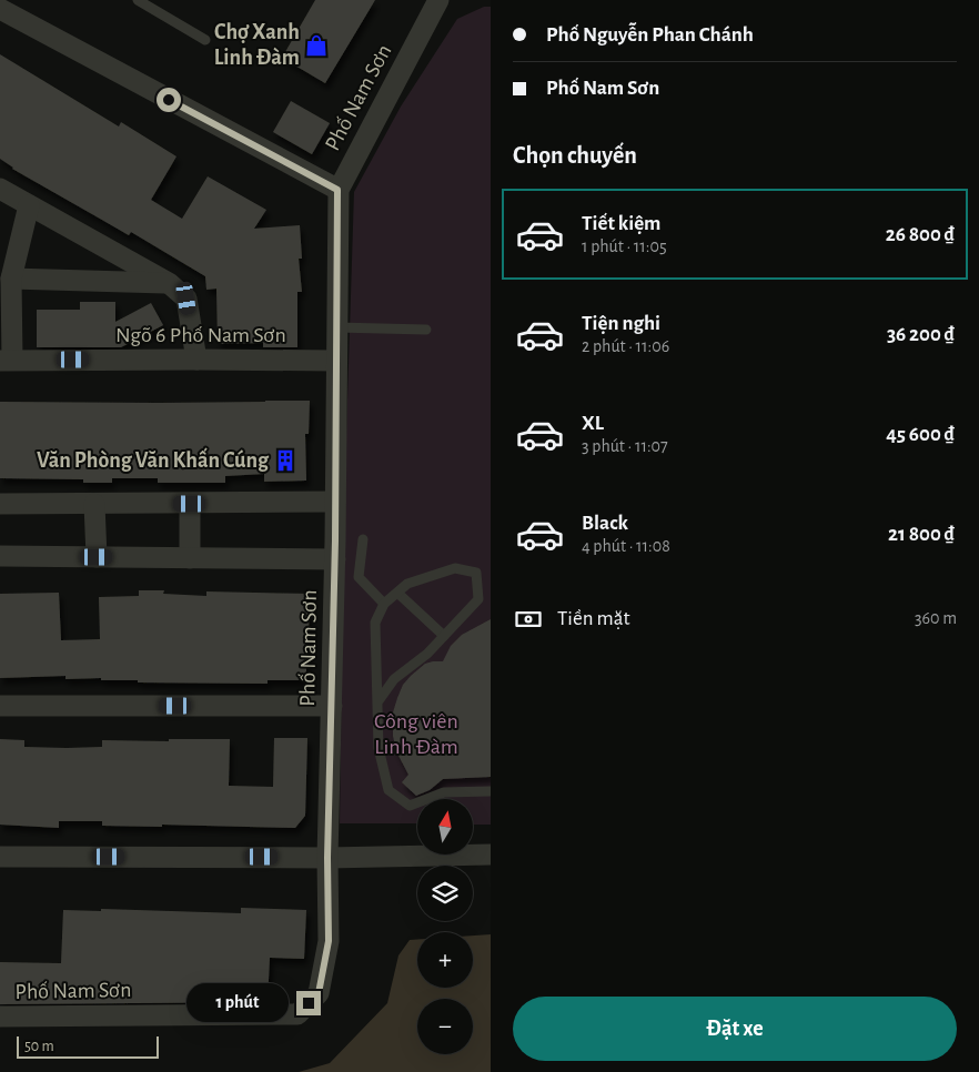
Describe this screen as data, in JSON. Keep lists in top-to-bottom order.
{
  "streets": {
    "street": ["Phố Nam Sơn", "Ngõ 6 Phố Nam Sơn"]
  },
  "crossings": [
    ["Phố Nam Sơn", "Ngõ 6 Phố Nam Sơn"]
  ],
  "parks": ["Công viên Linh Đàm"],
  "places": {
    "shop": ["Chợ Xanh Linh Đàm"],
    "building": ["Văn Phòng Văn Khấn Cúng"]
  },
  "scale_bar": "50 m",
  "north": "top",
  "page": {
    "banner": ["Phố Nguyễn Phan Chánh", "Phố Nam Sơn"],
    "heading": "Chọn chuyến",
    "list": [
      {
        "name": "Tiết kiệm",
        "note": "1 phút · 11:05",
        "value": "26 800 ₫"
      },
      {
        "name": "Tiện nghi",
        "note": "2 phút · 11:06",
        "value": "36 200 ₫"
      },
      {
        "name": "XL",
        "note": "3 phút · 11:07",
        "value": "45 600 ₫"
      },
      {
        "name": "Black",
        "note": "4 phút · 11:08",
        "value": "21 800 ₫"
      }
    ],
    "pay": ["Tiền mặt", "360 m"],
    "map_buttons": ["+", "−"],
    "bubble": "1 phút",
    "buttons": "Đặt xe",
    "scale": "50 m"
  }
}
